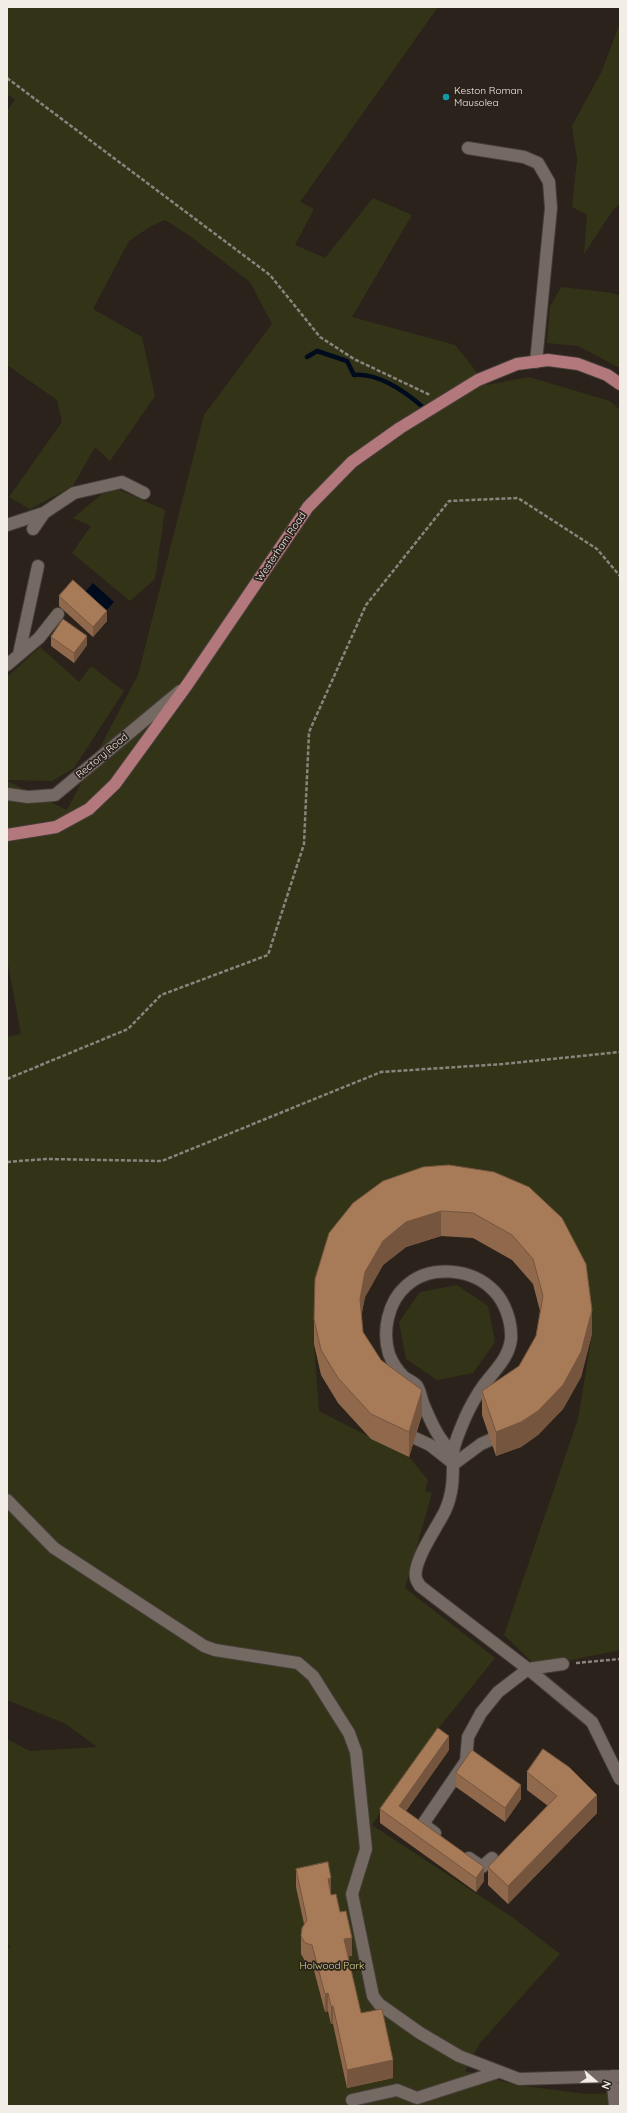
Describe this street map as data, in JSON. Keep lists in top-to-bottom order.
{
  "streets": {
    "main road": ["Westerham Road"],
    "street": ["Rectory Road"]
  },
  "crossings": [
    ["Westerham Road", "Rectory Road"]
  ],
  "parks": ["Holwood Park"],
  "places": ["Keston Roman Mausolea"],
  "north": "right"
}
